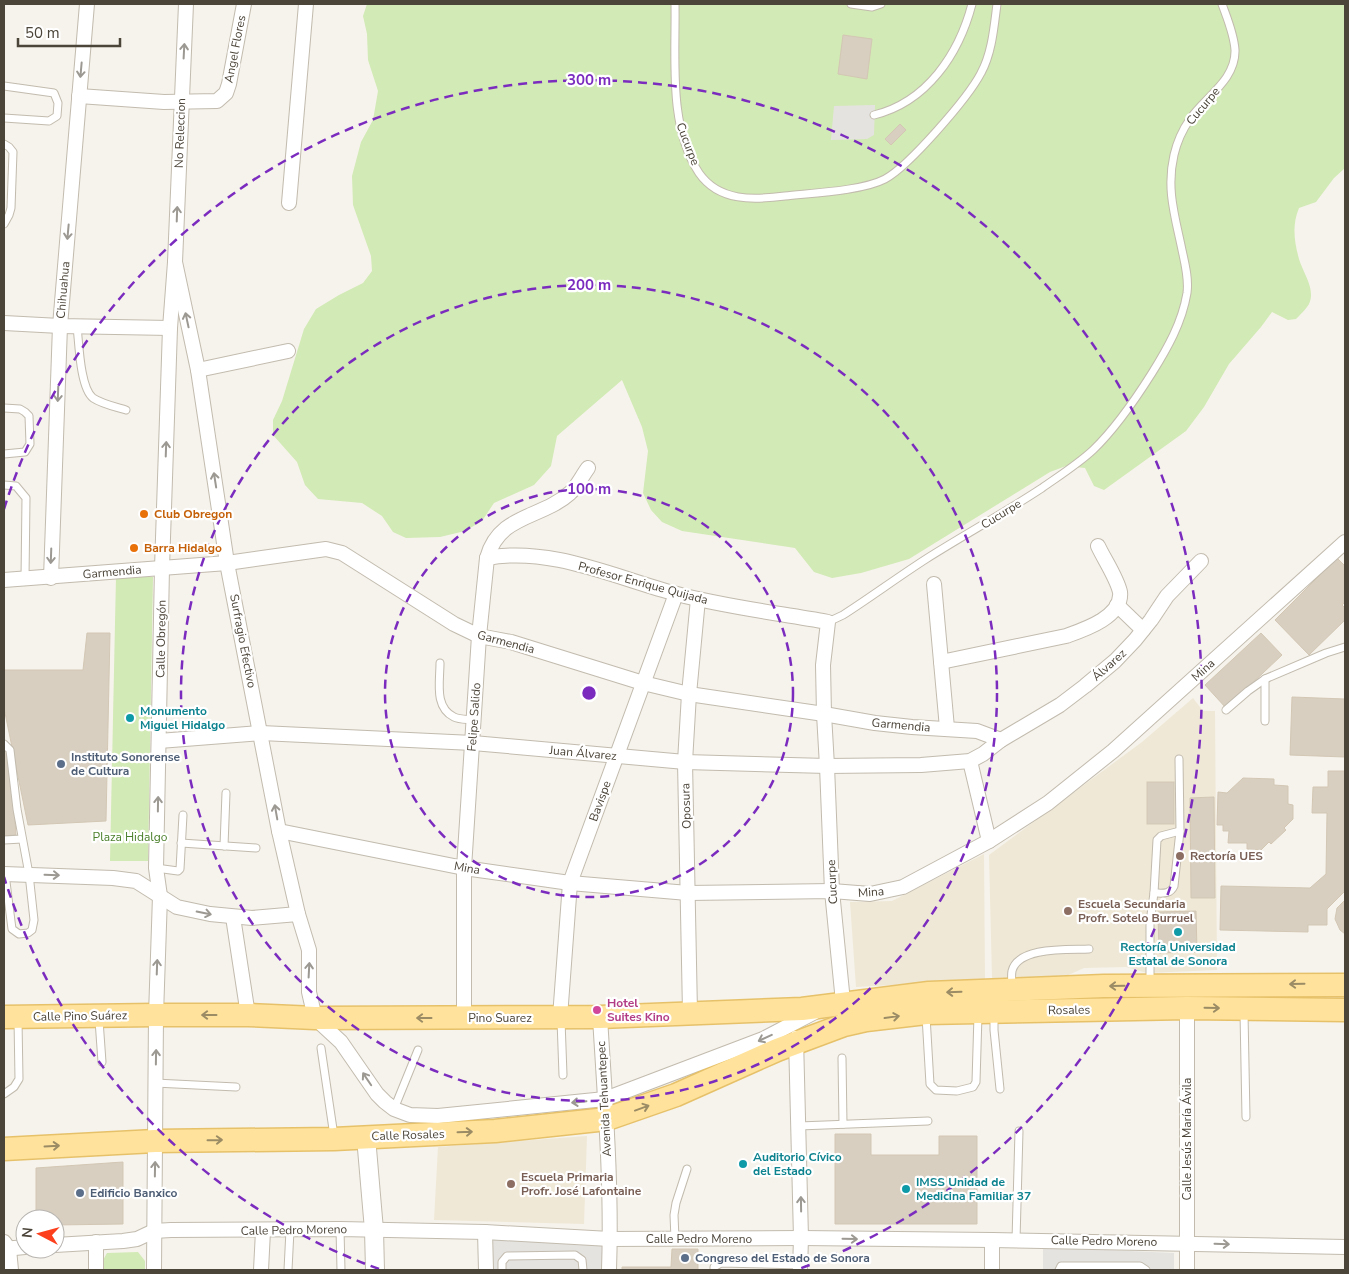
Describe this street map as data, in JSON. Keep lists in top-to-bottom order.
{
  "streets": {
    "main road": [
      "Rosales",
      "Calle Pino Suárez",
      "Pino Suarez",
      "Calle Rosales"
    ],
    "street": [
      "Angel Flores",
      "Cucurpe",
      "No Releccion",
      "Chihuahua",
      "Garmendia",
      "Profesor Enrique Quijada",
      "Calle Obregón",
      "Surfragio Efectivo",
      "Álvarez",
      "Mina",
      "Felipe Salido",
      "Juan Álvarez",
      "Bavispe",
      "Oposura",
      "Avenida Tehuantepec",
      "Calle Jesús María Ávila",
      "Calle Pedro Moreno"
    ]
  },
  "crossings": [
    ["Angel Flores", "No Releccion"],
    ["Angel Flores", "Chihuahua"],
    ["Cucurpe", "Garmendia"],
    ["Cucurpe", "Profesor Enrique Quijada"],
    ["Cucurpe", "Mina"],
    ["Cucurpe", "Juan Álvarez"],
    ["Cucurpe", "Rosales"],
    ["Cucurpe", "Pino Suarez"],
    ["No Releccion", "Calle Obregón"],
    ["No Releccion", "Surfragio Efectivo"],
    ["Chihuahua", "Garmendia"],
    ["Garmendia", "Calle Obregón"],
    ["Garmendia", "Surfragio Efectivo"],
    ["Garmendia", "Álvarez"],
    ["Garmendia", "Felipe Salido"],
    ["Garmendia", "Juan Álvarez"],
    ["Garmendia", "Bavispe"],
    ["Garmendia", "Oposura"],
    ["Profesor Enrique Quijada", "Felipe Salido"],
    ["Profesor Enrique Quijada", "Bavispe"],
    ["Profesor Enrique Quijada", "Oposura"],
    ["Calle Obregón", "Surfragio Efectivo"],
    ["Calle Obregón", "Juan Álvarez"],
    ["Calle Obregón", "Calle Pino Suárez"],
    ["Calle Obregón", "Pino Suarez"],
    ["Calle Obregón", "Calle Rosales"],
    ["Calle Obregón", "Calle Pedro Moreno"],
    ["Surfragio Efectivo", "Mina"],
    ["Surfragio Efectivo", "Juan Álvarez"],
    ["Surfragio Efectivo", "Pino Suarez"],
    ["Surfragio Efectivo", "Calle Rosales"],
    ["Álvarez", "Juan Álvarez"],
    ["Mina", "Felipe Salido"],
    ["Mina", "Bavispe"],
    ["Mina", "Oposura"],
    ["Felipe Salido", "Juan Álvarez"],
    ["Felipe Salido", "Pino Suarez"],
    ["Juan Álvarez", "Bavispe"],
    ["Juan Álvarez", "Oposura"],
    ["Bavispe", "Pino Suarez"],
    ["Oposura", "Pino Suarez"],
    ["Rosales", "Pino Suarez"],
    ["Rosales", "Calle Rosales"],
    ["Rosales", "Calle Jesús María Ávila"],
    ["Calle Pino Suárez", "Pino Suarez"],
    ["Pino Suarez", "Avenida Tehuantepec"],
    ["Pino Suarez", "Calle Rosales"],
    ["Avenida Tehuantepec", "Calle Rosales"],
    ["Avenida Tehuantepec", "Calle Pedro Moreno"],
    ["Calle Jesús María Ávila", "Calle Pedro Moreno"]
  ],
  "one_way": [
    "Chihuahua",
    "Calle Obregón",
    "Surfragio Efectivo",
    "Pino Suarez"
  ],
  "parks": ["Plaza Hidalgo"],
  "places": [
    "Club Obregon",
    "Barra Hidalgo",
    "Monumento Miguel Hidalgo",
    "Instituto Sonorense de Cultura",
    "Rectoría UES",
    "Escuela Secundaria Profr. Sotelo Burruel",
    "Rectoría Universidad Estatal de Sonora",
    "Hotel Suites Kino",
    "Auditorio Cívico del Estado",
    "Escuela Primaria Profr. José Lafontaine",
    "IMSS Unidad de Medicina Familiar 37",
    "Edificio Banxico",
    "Congreso del Estado de Sonora"
  ],
  "scale_bar": "50 m",
  "north": "left",
  "rings": ["300 m", "200 m", "100 m"]
}
